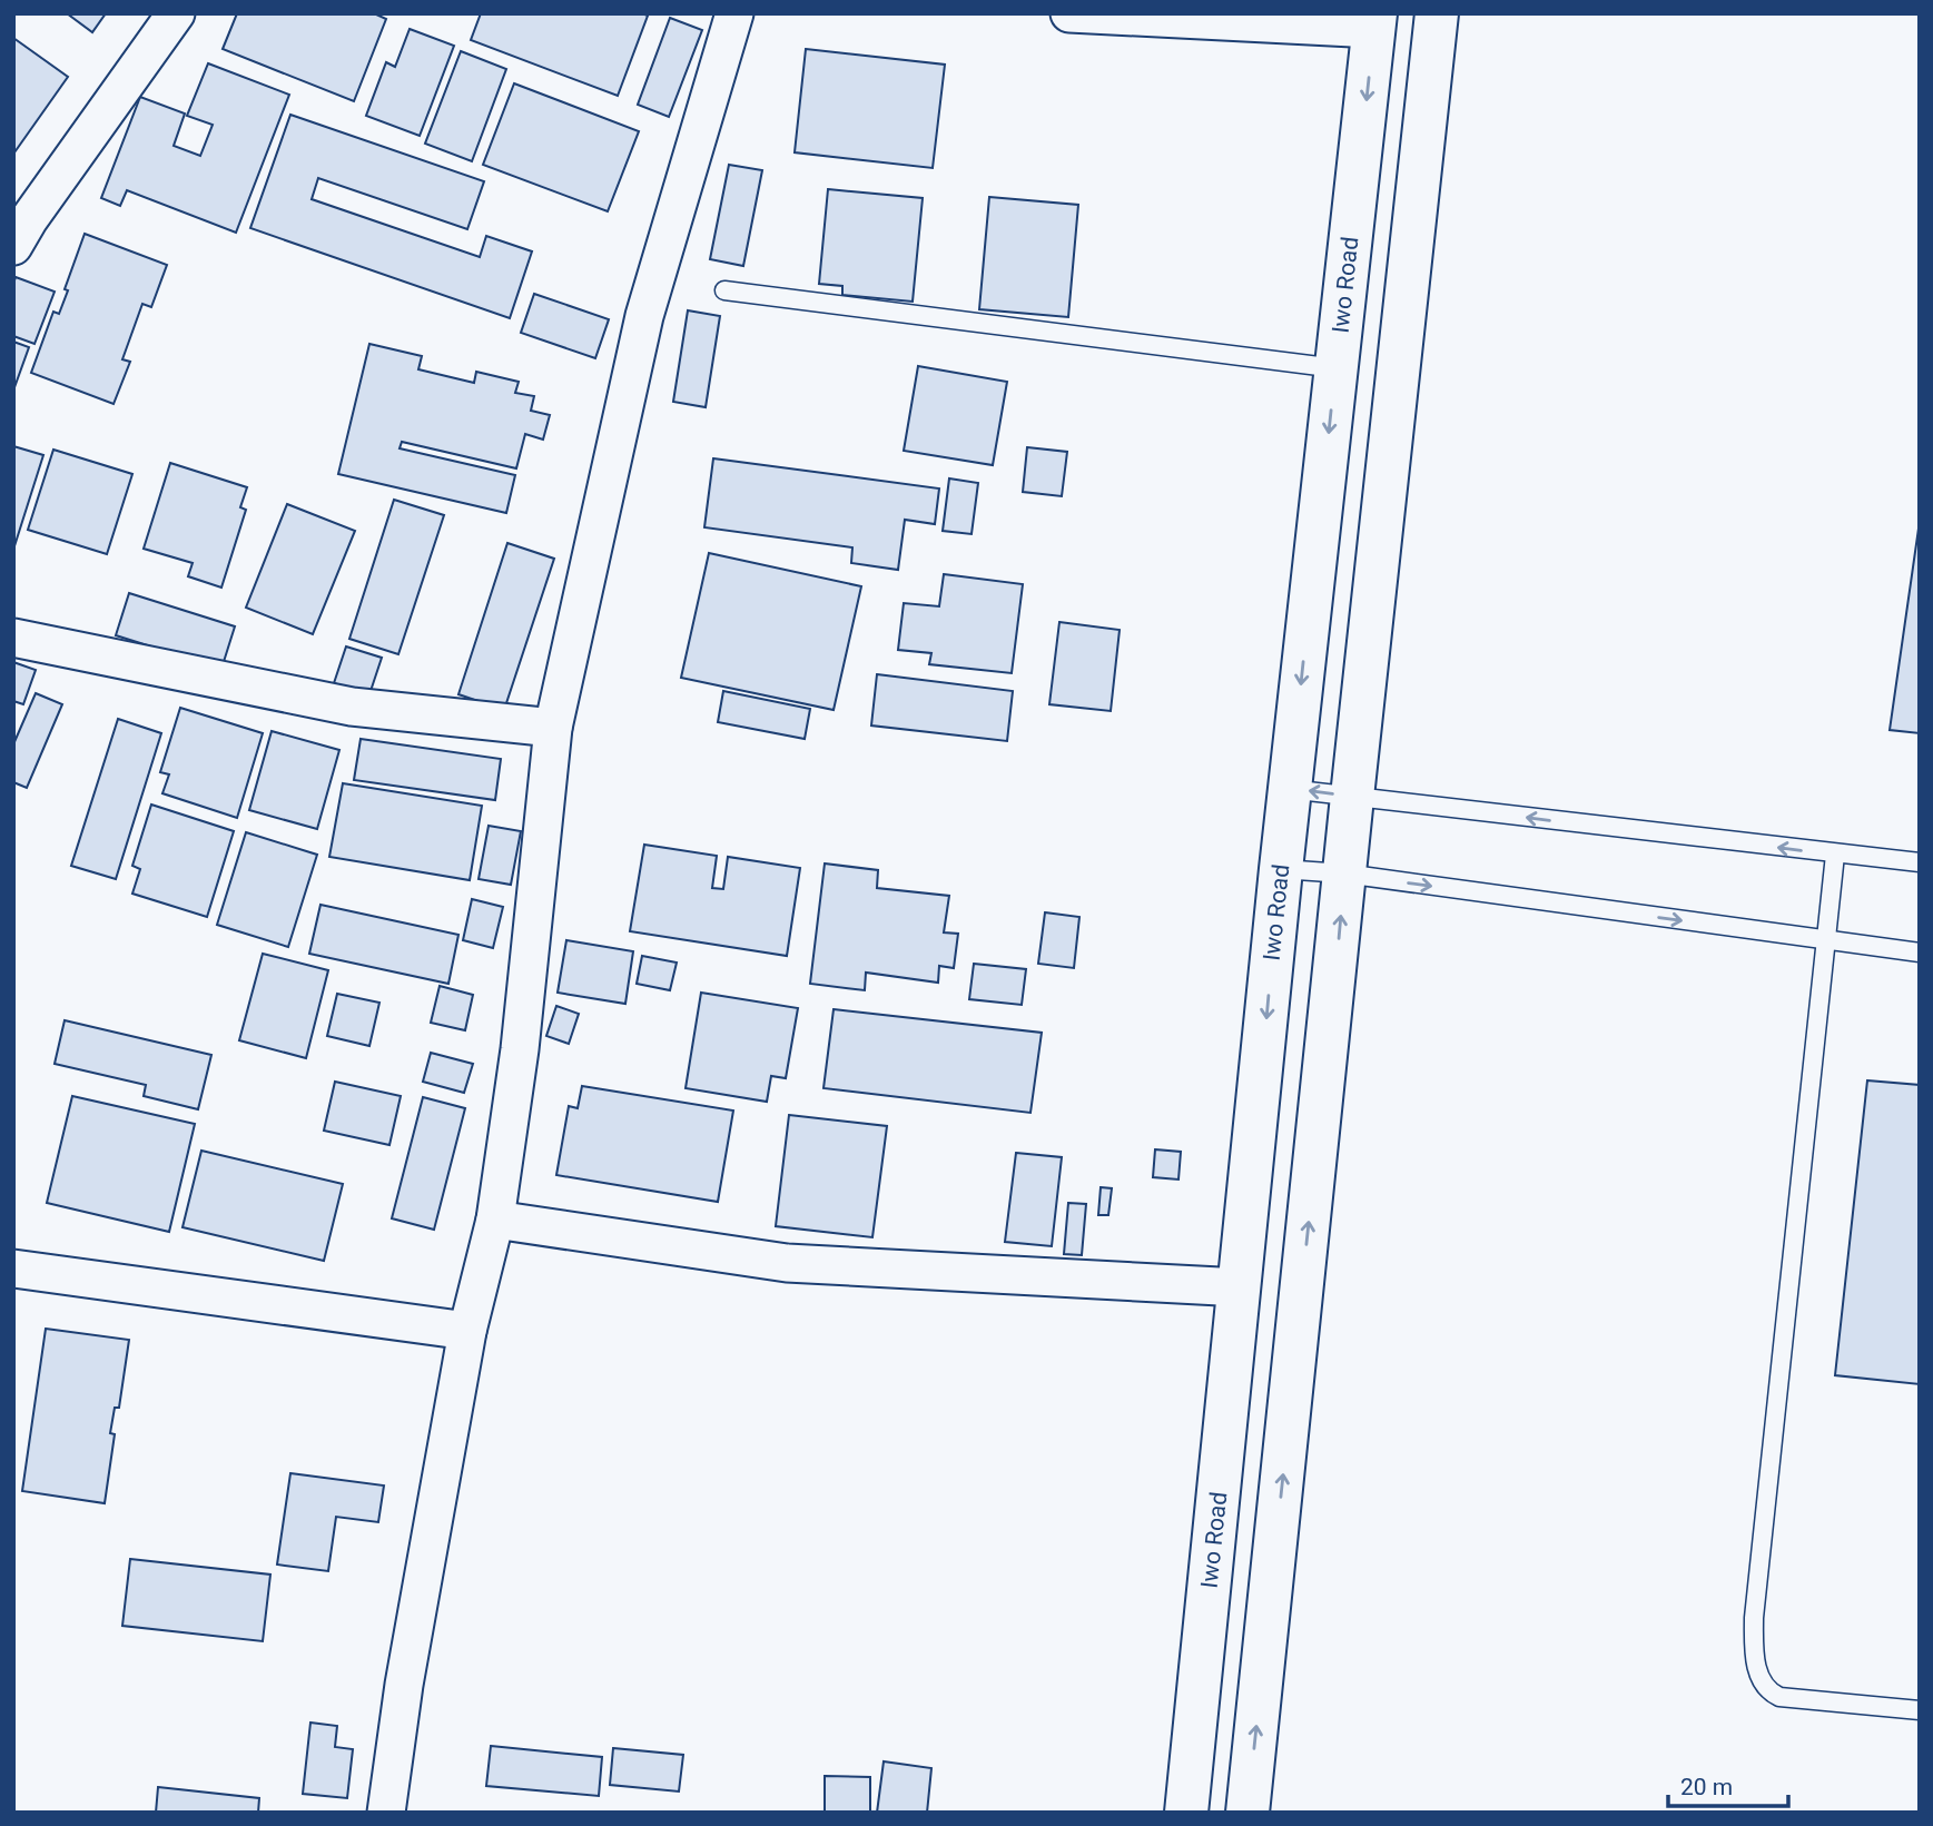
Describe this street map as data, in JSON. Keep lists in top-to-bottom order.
{
  "streets": {
    "main road": ["Iwo Road"]
  },
  "scale_bar": "20 m"
}
